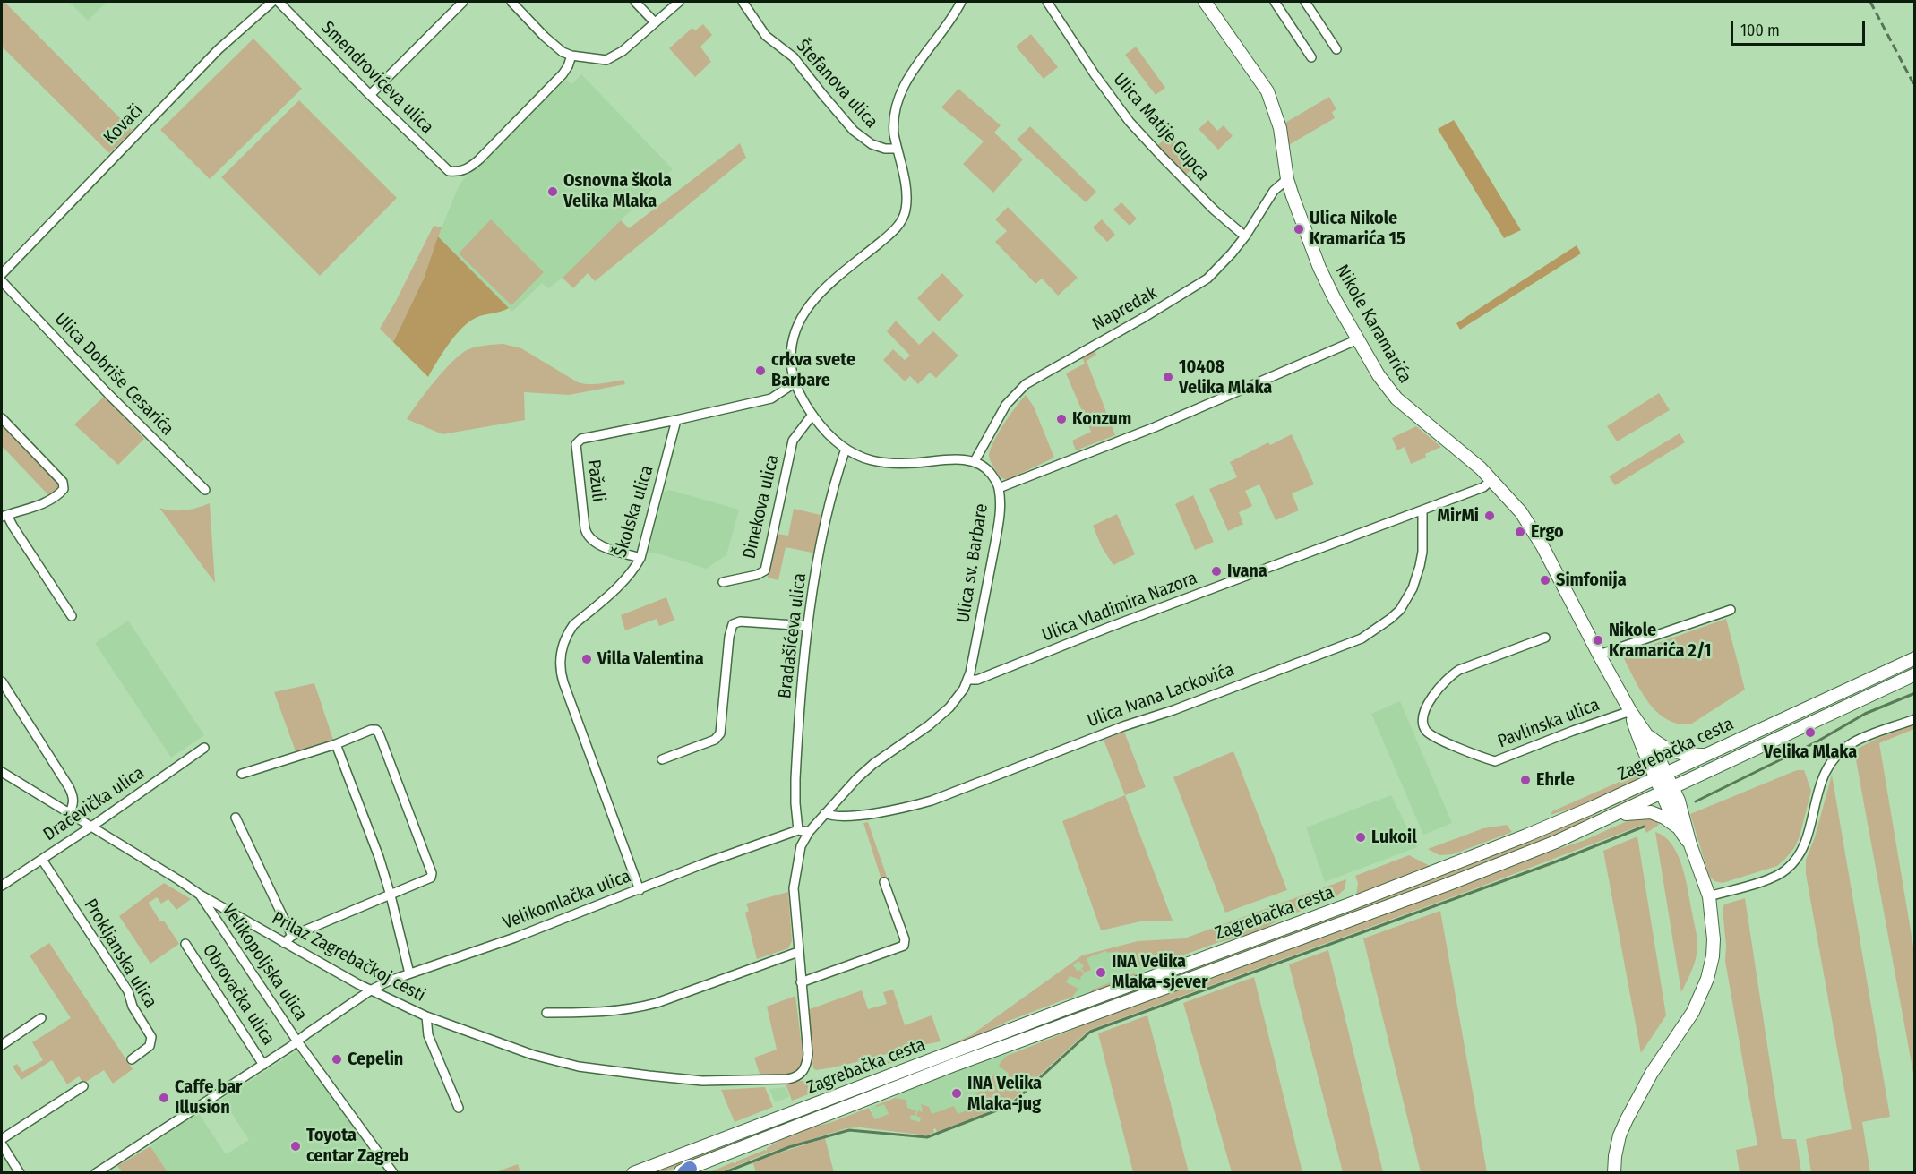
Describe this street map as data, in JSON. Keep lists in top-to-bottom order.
{
  "streets": {
    "main road": ["Nikole Karamarića", "Zagrebačka cesta"],
    "street": [
      "Smendrovićeva ulica",
      "Štefanova ulica",
      "Kovači",
      "Ulica Matije Gupca",
      "Napredak",
      "Ulica Dobriše Cesarića",
      "Pažuli",
      "Dinekova ulica",
      "Školska ulica",
      "Ulica sv. Barbare",
      "Ulica Vladimira Nazora",
      "Bradašićeva ulica",
      "Ulica Ivana Lackovića",
      "Pavlinska ulica",
      "Dračevička ulica",
      "Velikomlačka ulica",
      "Prokljanska ulica",
      "Prilaz Zagrebačkoj cesti",
      "Velikopoljska ulica",
      "Obrovačka ulica"
    ]
  },
  "crossings": [
    ["Ulica Matije Gupca", "Napredak"],
    ["Napredak", "Nikole Karamarića"],
    ["Napredak", "Ulica sv. Barbare"],
    ["Nikole Karamarića", "Ulica Vladimira Nazora"],
    ["Nikole Karamarića", "Pavlinska ulica"],
    ["Pažuli", "Školska ulica"],
    ["Školska ulica", "Velikomlačka ulica"],
    ["Ulica sv. Barbare", "Ulica Vladimira Nazora"],
    ["Ulica sv. Barbare", "Ulica Ivana Lackovića"],
    ["Ulica sv. Barbare", "Velikomlačka ulica"],
    ["Ulica sv. Barbare", "Prilaz Zagrebačkoj cesti"],
    ["Ulica Vladimira Nazora", "Ulica Ivana Lackovića"],
    ["Bradašićeva ulica", "Velikomlačka ulica"],
    ["Dračevička ulica", "Prokljanska ulica"],
    ["Dračevička ulica", "Velikopoljska ulica"],
    ["Velikomlačka ulica", "Prilaz Zagrebačkoj cesti"],
    ["Velikomlačka ulica", "Velikopoljska ulica"],
    ["Velikomlačka ulica", "Obrovačka ulica"],
    ["Prilaz Zagrebačkoj cesti", "Velikopoljska ulica"]
  ],
  "places": [
    "Osnovna škola Velika Mlaka",
    "Ulica Nikole Kramarića 15",
    "crkva svete Barbare",
    "10408 Velika Mlaka",
    "Konzum",
    "MirMi",
    "Ergo",
    "Ivana",
    "Simfonija",
    "Nikole Kramarića 2/1",
    "Villa Valentina",
    "Velika Mlaka",
    "Ehrle",
    "Lukoil",
    "INA Velika Mlaka-sjever",
    "Cepelin",
    "INA Velika Mlaka-jug",
    "Caffe bar Illusion",
    "Toyota centar Zagreb"
  ],
  "scale_bar": "100 m"
}
